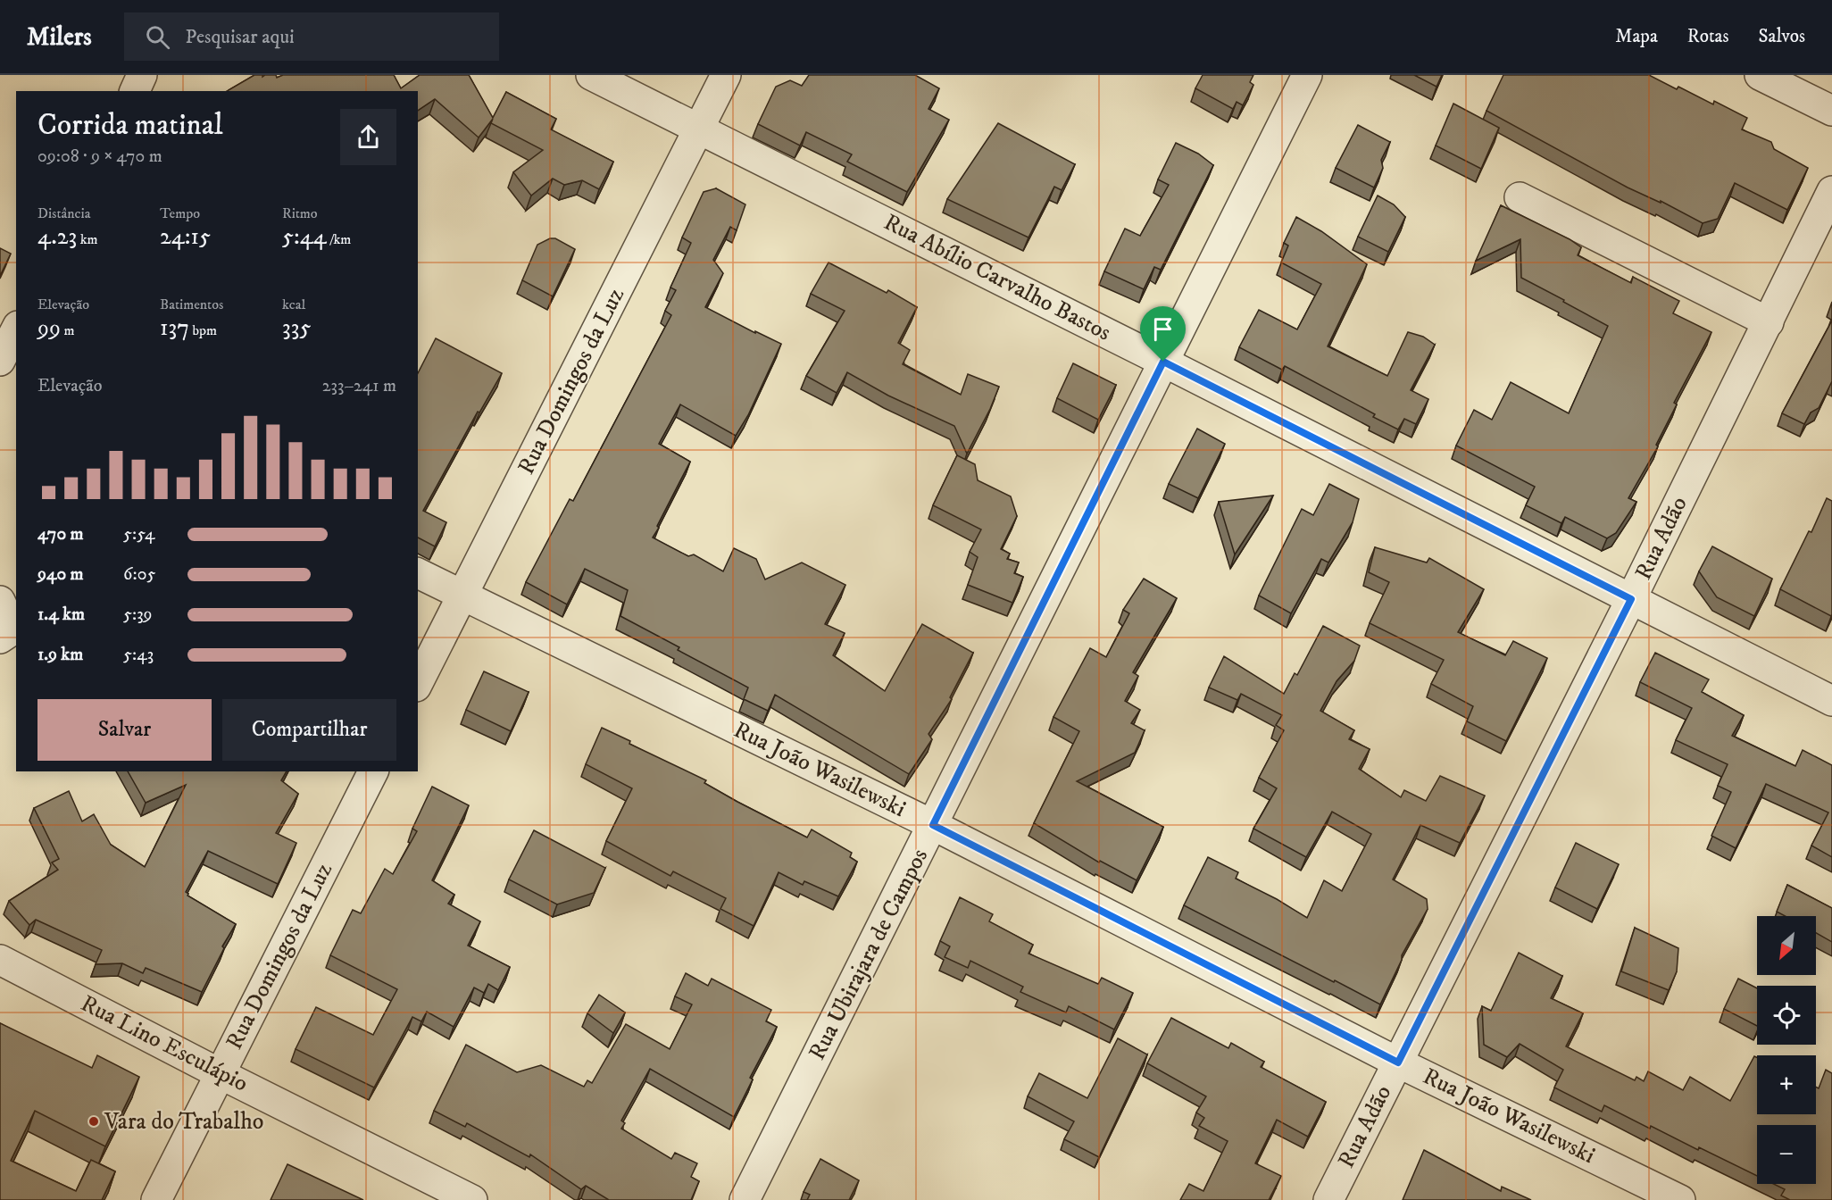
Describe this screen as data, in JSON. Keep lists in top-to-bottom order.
{
  "streets": {
    "street": [
      "Rua Abílio Carvalho Bastos",
      "Rua Domingos da Luz",
      "Rua Adão",
      "Rua João Wasilewski",
      "Rua Ubirajara de Campos",
      "Rua Lino Esculápio"
    ]
  },
  "crossings": [
    ["Rua Abílio Carvalho Bastos", "Rua Domingos da Luz"],
    ["Rua Abílio Carvalho Bastos", "Rua Adão"],
    ["Rua Abílio Carvalho Bastos", "Rua Ubirajara de Campos"],
    ["Rua Domingos da Luz", "Rua João Wasilewski"],
    ["Rua Domingos da Luz", "Rua Lino Esculápio"],
    ["Rua Adão", "Rua João Wasilewski"],
    ["Rua João Wasilewski", "Rua Ubirajara de Campos"]
  ],
  "places": ["Vara do Trabalho"],
  "north": "bottom left",
  "page": {
    "header": "Milers",
    "search": "Pesquisar aqui",
    "nav": ["Mapa", "Rotas", "Salvos"],
    "heading": ["Corrida matinal", "09:08 · 9 × 470 m"],
    "stats": [
      ["Distância", "4.23 km"],
      ["Tempo", "24:15"],
      ["Ritmo", "5:44 /km"],
      ["Elevação", "99 m"],
      ["Batimentos", "137 bpm"],
      ["kcal", "335"]
    ],
    "chart": ["Elevação", "233–241 m"],
    "list": [
      {
        "name": "470 m",
        "note": "5:54"
      },
      {
        "name": "940 m",
        "note": "6:05"
      },
      {
        "name": "1.4 km",
        "note": "5:39"
      },
      {
        "name": "1.9 km",
        "note": "5:43"
      }
    ],
    "buttons": ["Salvar", "Compartilhar"],
    "map_buttons": ["+", "−"]
  }
}
